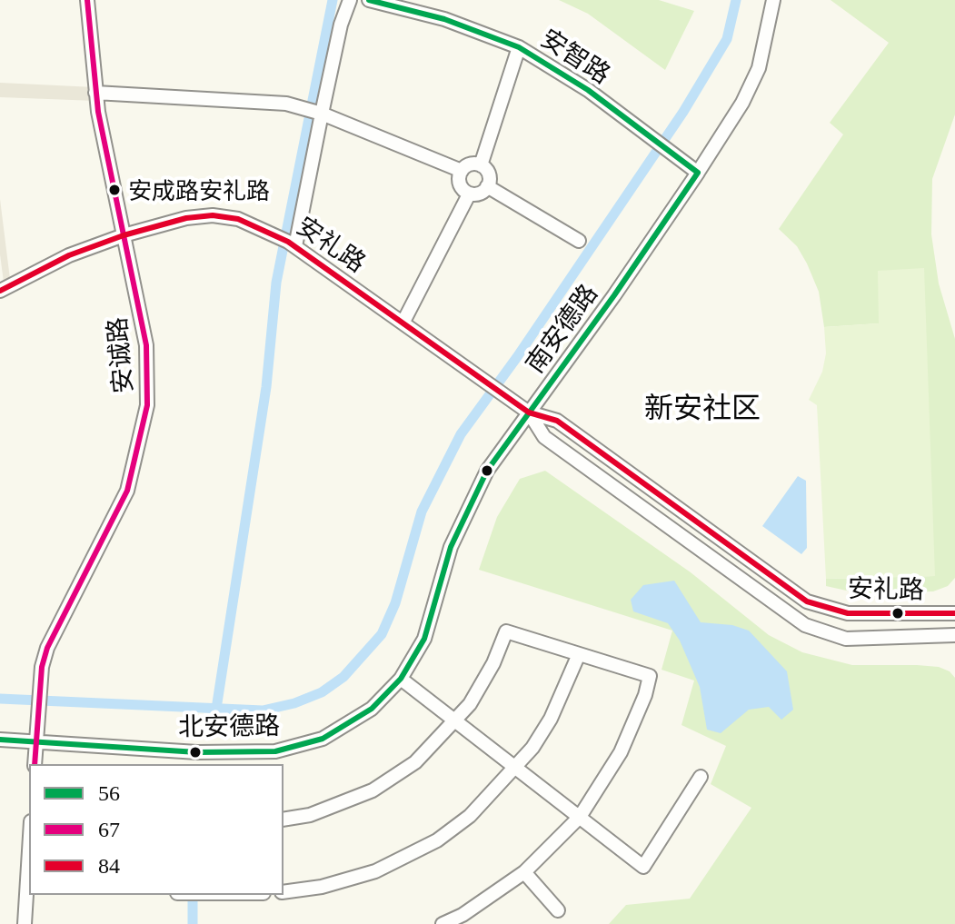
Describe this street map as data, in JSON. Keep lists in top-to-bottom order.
{
  "streets": {
    "street": [
      "安智路",
      "安礼路",
      "南安德路",
      "安诚路",
      "北安德路"
    ]
  },
  "crossings": [
    ["安智路", "南安德路"],
    ["安礼路", "南安德路"],
    ["安礼路", "安诚路"],
    ["安礼路", "北安德路"],
    ["南安德路", "北安德路"],
    ["安诚路", "北安德路"]
  ],
  "districts": ["新安社区"],
  "places": ["安成路安礼路"],
  "lines": ["transit line 56", "transit line 67", "transit line 84"],
  "legend": ["56", "67", "84"]
}
